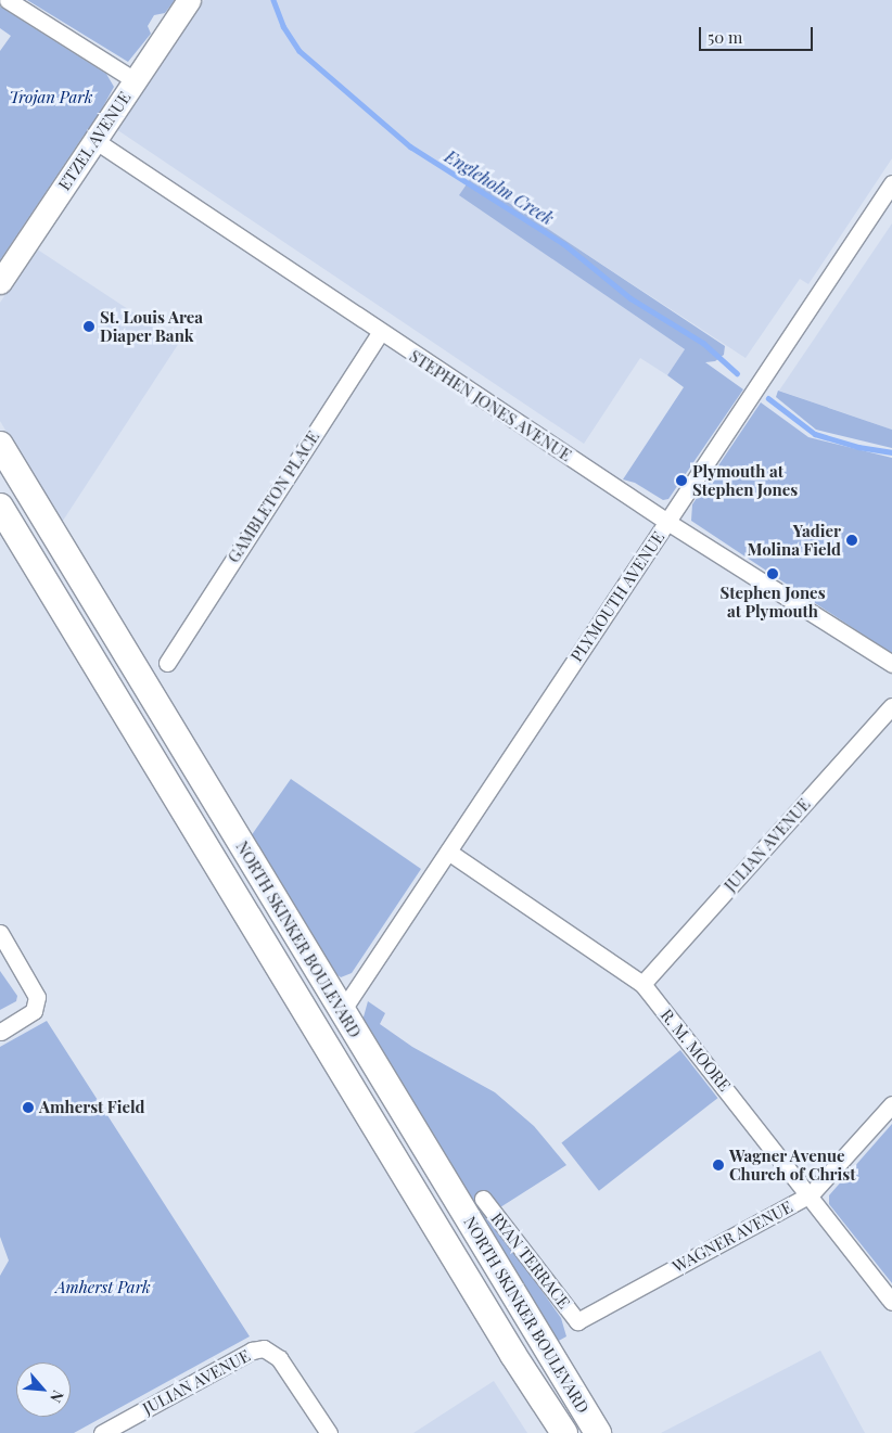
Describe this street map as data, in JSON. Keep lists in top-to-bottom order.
{
  "streets": {
    "main road": ["NORTH SKINKER BOULEVARD"],
    "street": [
      "ETZEL AVENUE",
      "STEPHEN JONES AVENUE",
      "GAMBLETON PLACE",
      "PLYMOUTH AVENUE",
      "JULIAN AVENUE",
      "R. M. MOORE",
      "WAGNER AVENUE",
      "RYAN TERRACE"
    ]
  },
  "crossings": [
    ["ETZEL AVENUE", "STEPHEN JONES AVENUE"],
    ["STEPHEN JONES AVENUE", "GAMBLETON PLACE"],
    ["STEPHEN JONES AVENUE", "PLYMOUTH AVENUE"],
    ["PLYMOUTH AVENUE", "NORTH SKINKER BOULEVARD"],
    ["PLYMOUTH AVENUE", "R. M. MOORE"],
    ["JULIAN AVENUE", "R. M. MOORE"],
    ["R. M. MOORE", "WAGNER AVENUE"],
    ["WAGNER AVENUE", "RYAN TERRACE"]
  ],
  "water": ["Engleholm Creek"],
  "parks": ["Trojan Park", "Amherst Park"],
  "places": [
    "St. Louis Area Diaper Bank",
    "Plymouth at Stephen Jones",
    "Yadier Molina Field",
    "Stephen Jones at Plymouth",
    "Amherst Field",
    "Wagner Avenue Church of Christ"
  ],
  "scale_bar": "50 m",
  "north": "bottom right"
}
